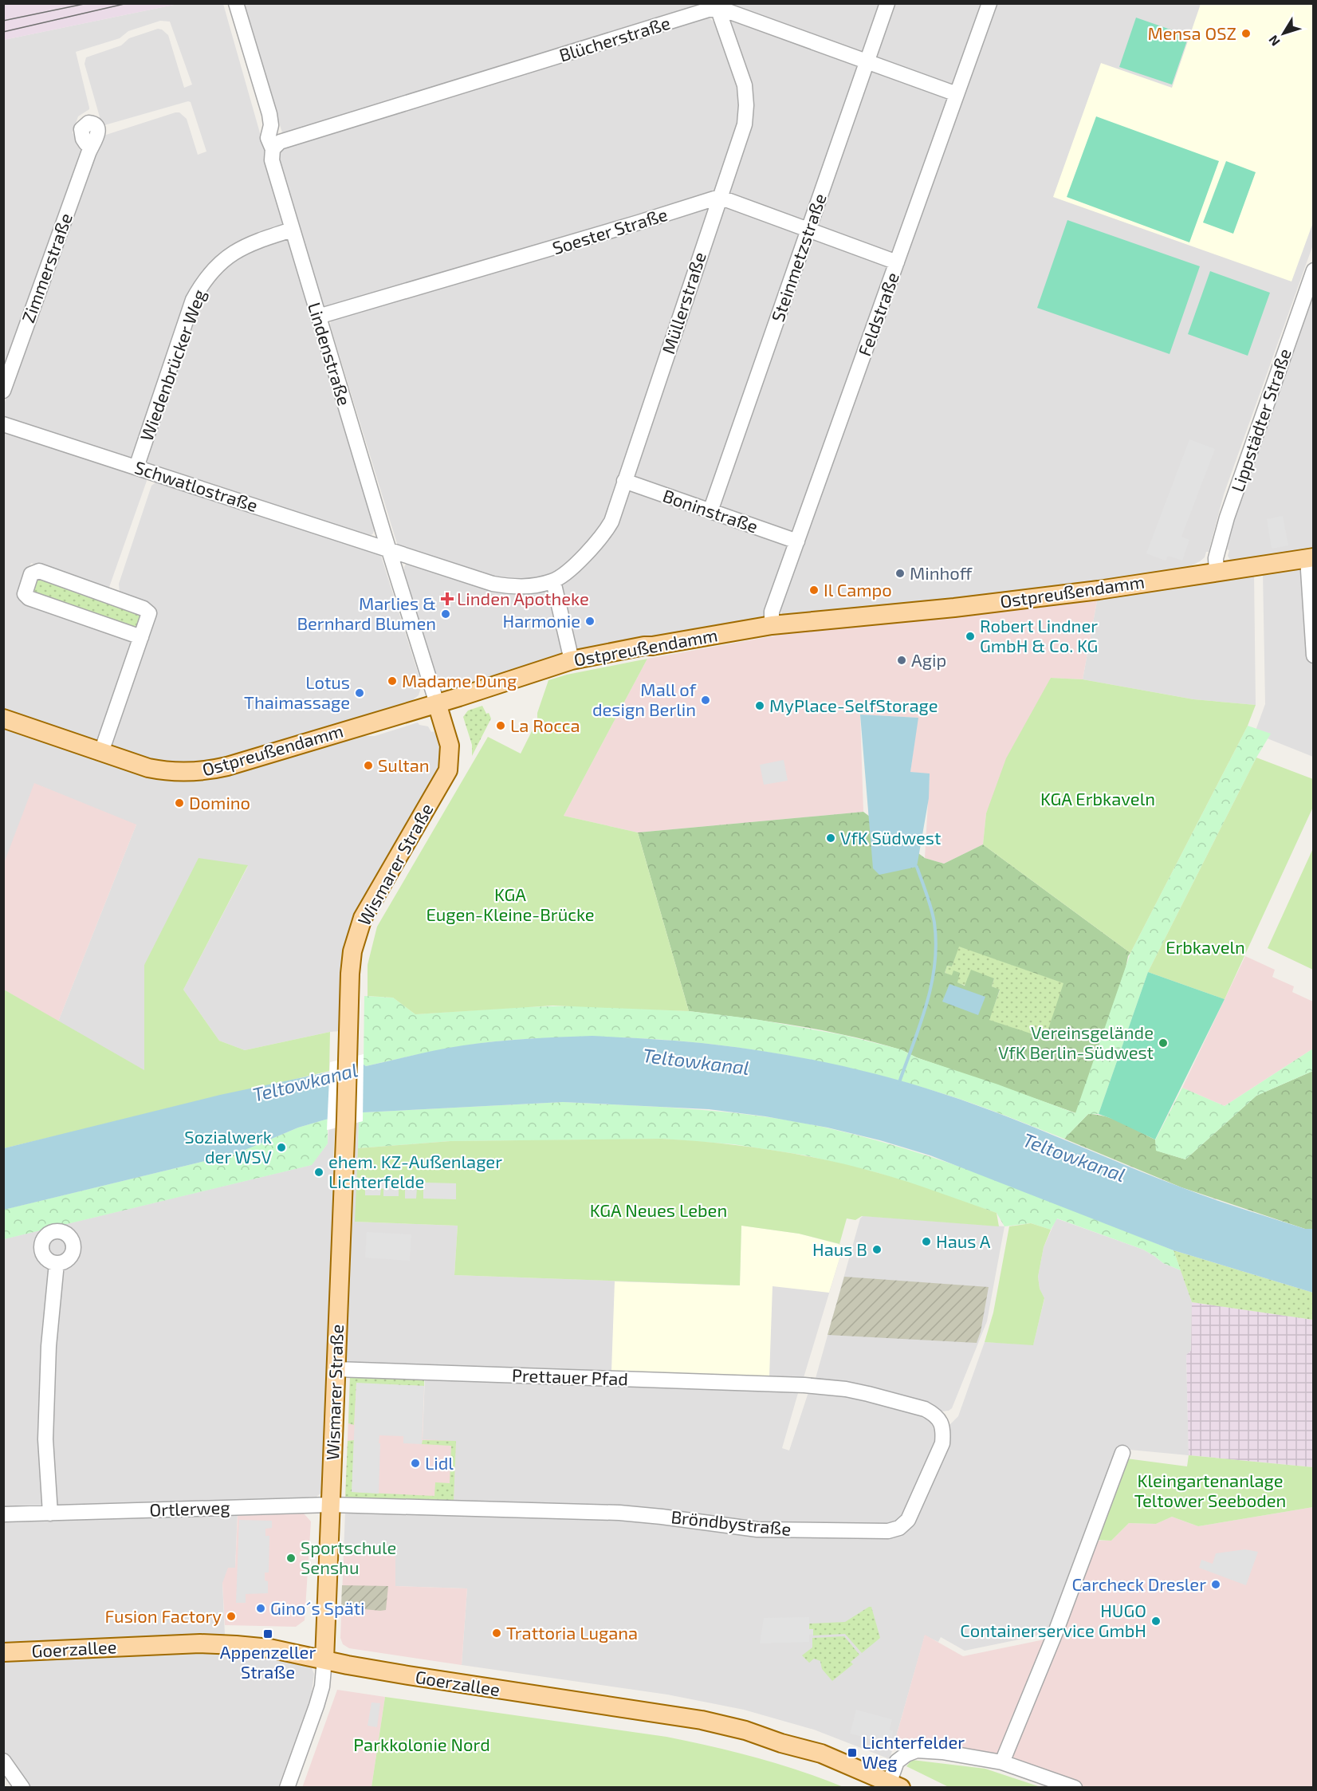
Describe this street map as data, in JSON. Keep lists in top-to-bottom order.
{
  "streets": {
    "main road": ["Ostpreußendamm", "Wismarer Straße", "Goerzallee"],
    "street": [
      "Blücherstraße",
      "Soester Straße",
      "Steinmetzstraße",
      "Zimmerstraße",
      "Müllerstraße",
      "Feldstraße",
      "Lindenstraße",
      "Wiedenbrücker Weg",
      "Lippstädter Straße",
      "Schwatlostraße",
      "Boninstraße",
      "Prettauer Pfad",
      "Ortlerweg",
      "Bröndbystraße"
    ]
  },
  "crossings": [
    ["Blücherstraße", "Steinmetzstraße"],
    ["Blücherstraße", "Müllerstraße"],
    ["Blücherstraße", "Feldstraße"],
    ["Blücherstraße", "Lindenstraße"],
    ["Soester Straße", "Müllerstraße"],
    ["Soester Straße", "Lindenstraße"],
    ["Steinmetzstraße", "Boninstraße"],
    ["Müllerstraße", "Lindenstraße"],
    ["Müllerstraße", "Schwatlostraße"],
    ["Müllerstraße", "Boninstraße"],
    ["Feldstraße", "Boninstraße"],
    ["Feldstraße", "Ostpreußendamm"],
    ["Lindenstraße", "Wiedenbrücker Weg"],
    ["Lindenstraße", "Schwatlostraße"],
    ["Lindenstraße", "Ostpreußendamm"],
    ["Lindenstraße", "Wismarer Straße"],
    ["Wiedenbrücker Weg", "Schwatlostraße"],
    ["Lippstädter Straße", "Ostpreußendamm"],
    ["Ostpreußendamm", "Wismarer Straße"],
    ["Wismarer Straße", "Prettauer Pfad"],
    ["Wismarer Straße", "Ortlerweg"],
    ["Wismarer Straße", "Bröndbystraße"],
    ["Wismarer Straße", "Goerzallee"],
    ["Prettauer Pfad", "Bröndbystraße"],
    ["Ortlerweg", "Bröndbystraße"]
  ],
  "water": ["Teltowkanal"],
  "parks": [
    "KGA Erbkaveln",
    "KGA Eugen-Kleine-Brücke",
    "Erbkaveln",
    "KGA Neues Leben",
    "Kleingartenanlage Teltower Seeboden",
    "Parkkolonie Nord"
  ],
  "places": {
    "other": [
      "Mensa OSZ",
      "Minhoff",
      "Il Campo",
      "Marlies & Bernhard Blumen",
      "Harmonie",
      "Robert Lindner GmbH & Co. KG",
      "Agip",
      "Madame Dung",
      "Lotus Thaimassage",
      "Mall of design Berlin",
      "MyPlace-SelfStorage",
      "La Rocca",
      "Sultan",
      "Domino",
      "VfK Südwest",
      "Vereinsgelände VfK Berlin-Südwest",
      "Sozialwerk der WSV",
      "ehem. KZ-Außenlager Lichterfelde",
      "Haus A",
      "Haus B",
      "Lidl",
      "Sportschule Senshu",
      "Carcheck Dresler",
      "Gino´s Späti",
      "Fusion Factory",
      "HUGO Containerservice GmbH",
      "Trattoria Lugana"
    ],
    "health": ["Linden Apotheke"],
    "transit": ["Appenzeller Straße", "Lichterfelder Weg"]
  },
  "north": "bottom left"
}
